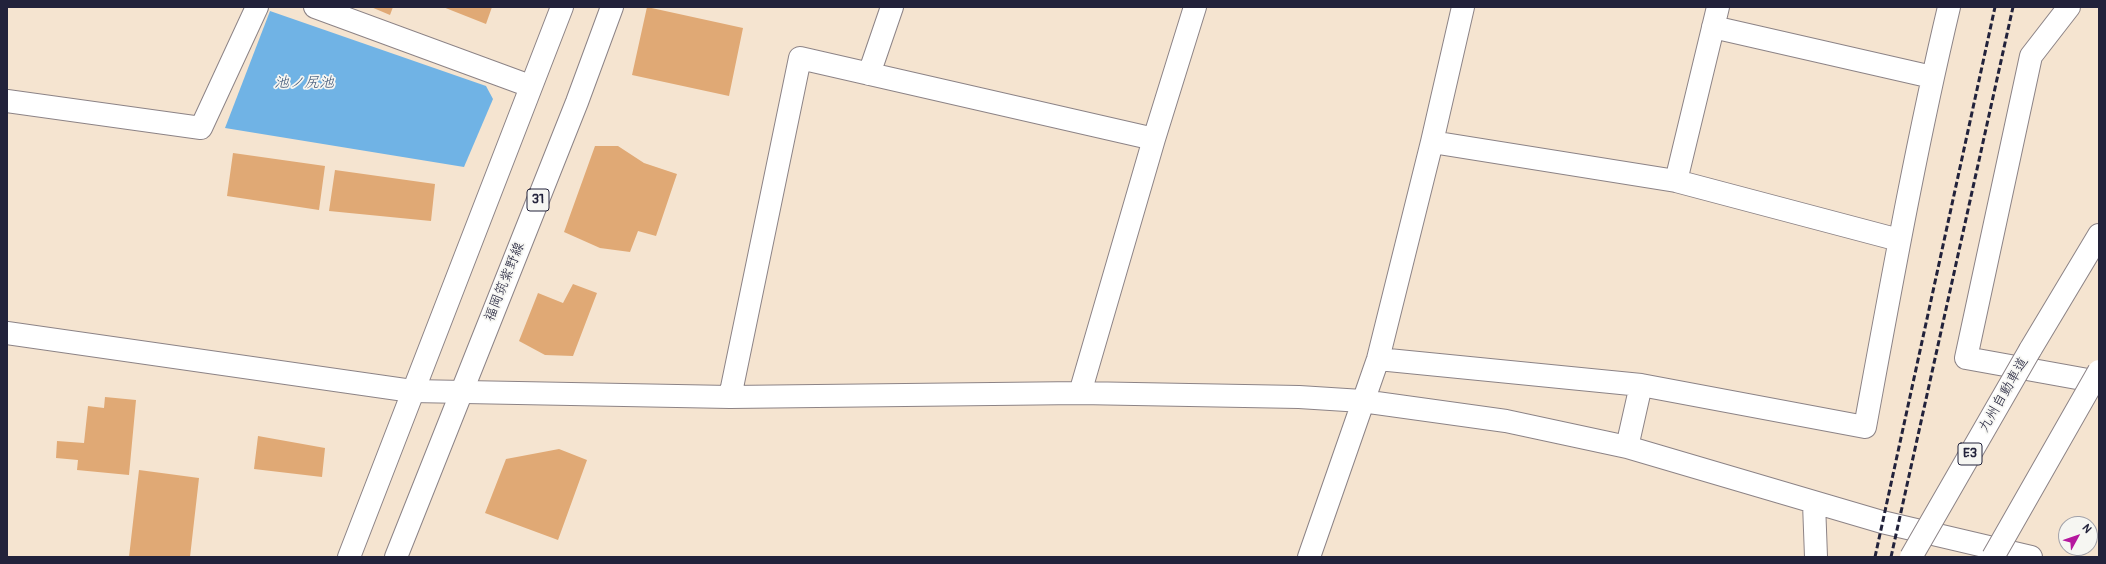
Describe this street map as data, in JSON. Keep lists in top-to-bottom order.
{
  "streets": {
    "main road": [
      "31",
      "福岡筑紫野線",
      "九州自動車道",
      "E3"
    ]
  },
  "water": ["池ノ尻池"],
  "north": "top right"
}
